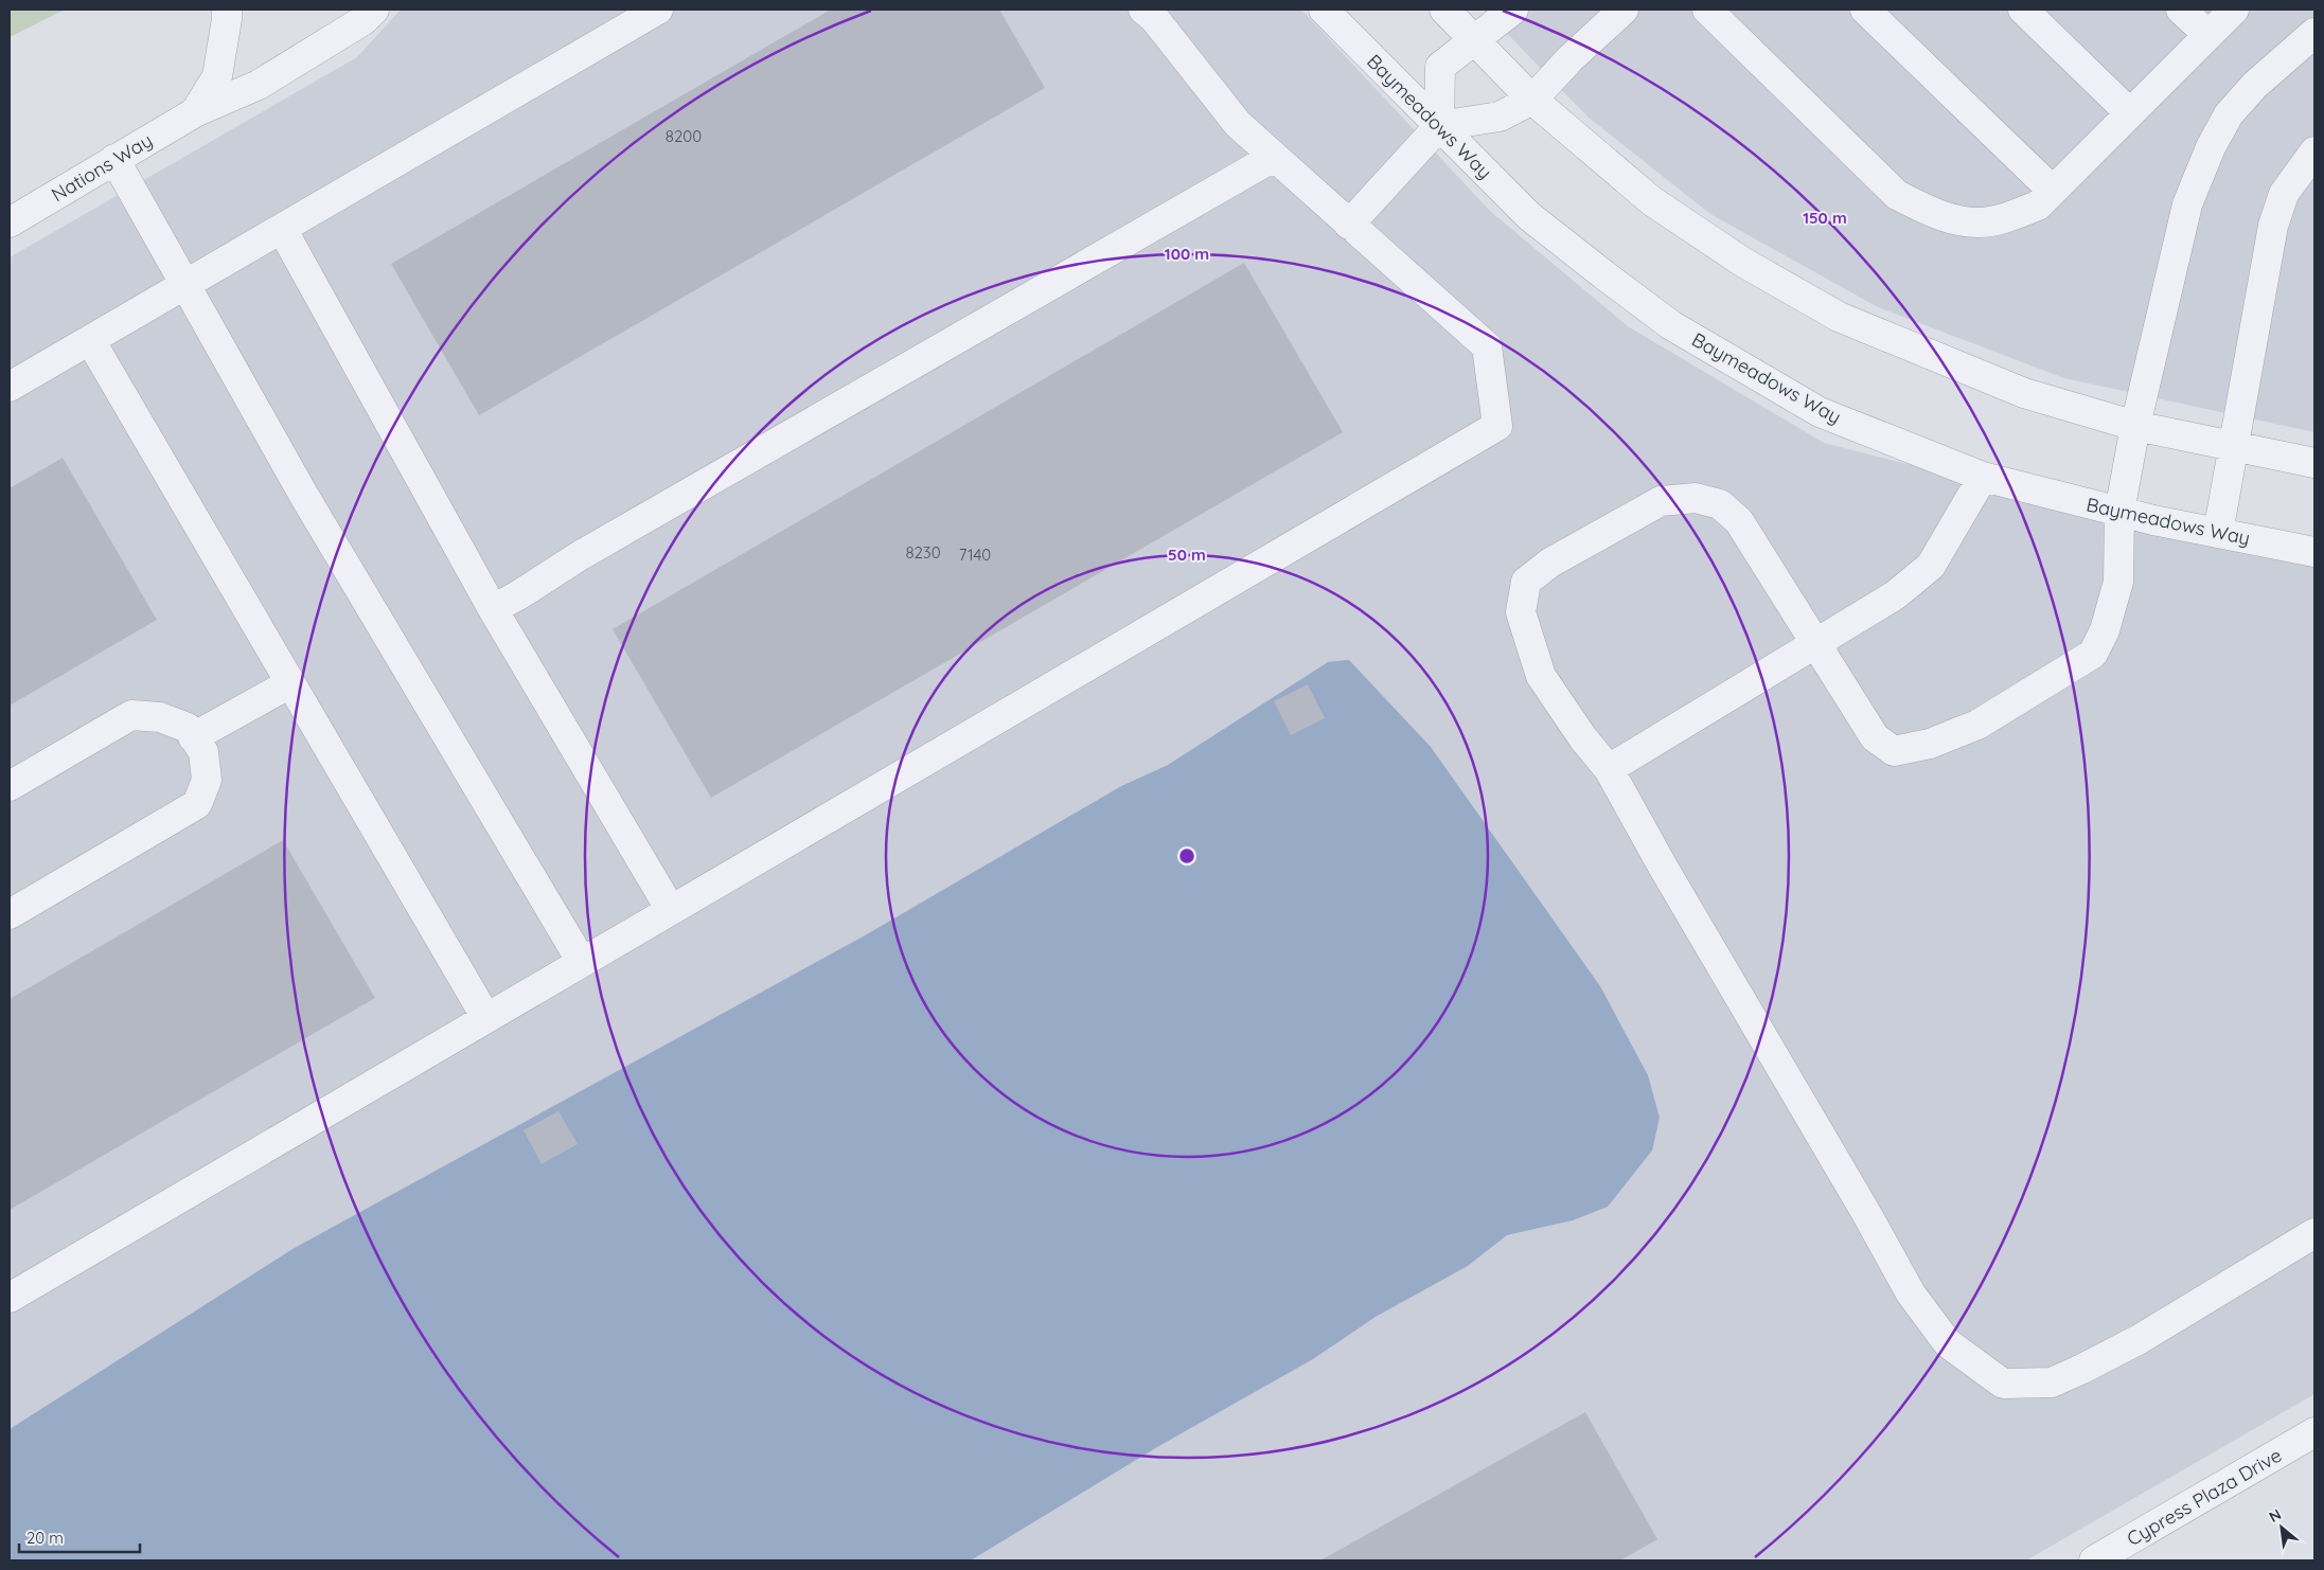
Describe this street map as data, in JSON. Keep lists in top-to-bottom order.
{
  "streets": {
    "street": ["Baymeadows Way", "Nations Way", "Cypress Plaza Drive"]
  },
  "house_numbers": ["8200", "8230", "7140"],
  "scale_bar": "20 m",
  "north": "top left",
  "rings": ["150 m", "100 m", "50 m"]
}
